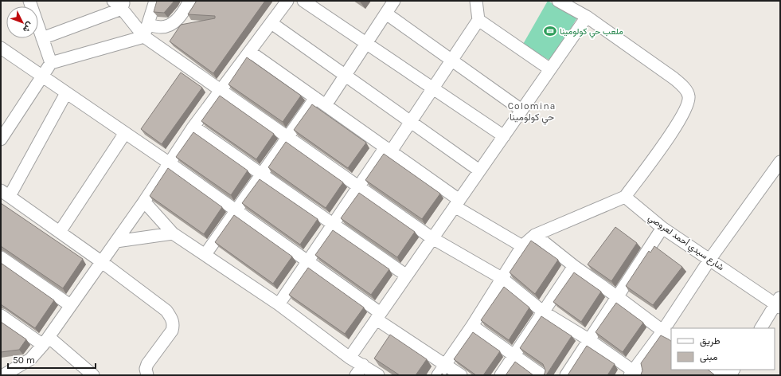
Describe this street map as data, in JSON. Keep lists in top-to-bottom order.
{
  "streets": {
    "street": ["شارع سيدي أحمد لعروصي"]
  },
  "districts": ["Colomina حي كولومينا"],
  "places": {
    "sports": ["ملعب حي كولومينا"]
  },
  "legend": ["طريق", "مبنى"],
  "scale_bar": "50 m",
  "north": "bottom right"
}
